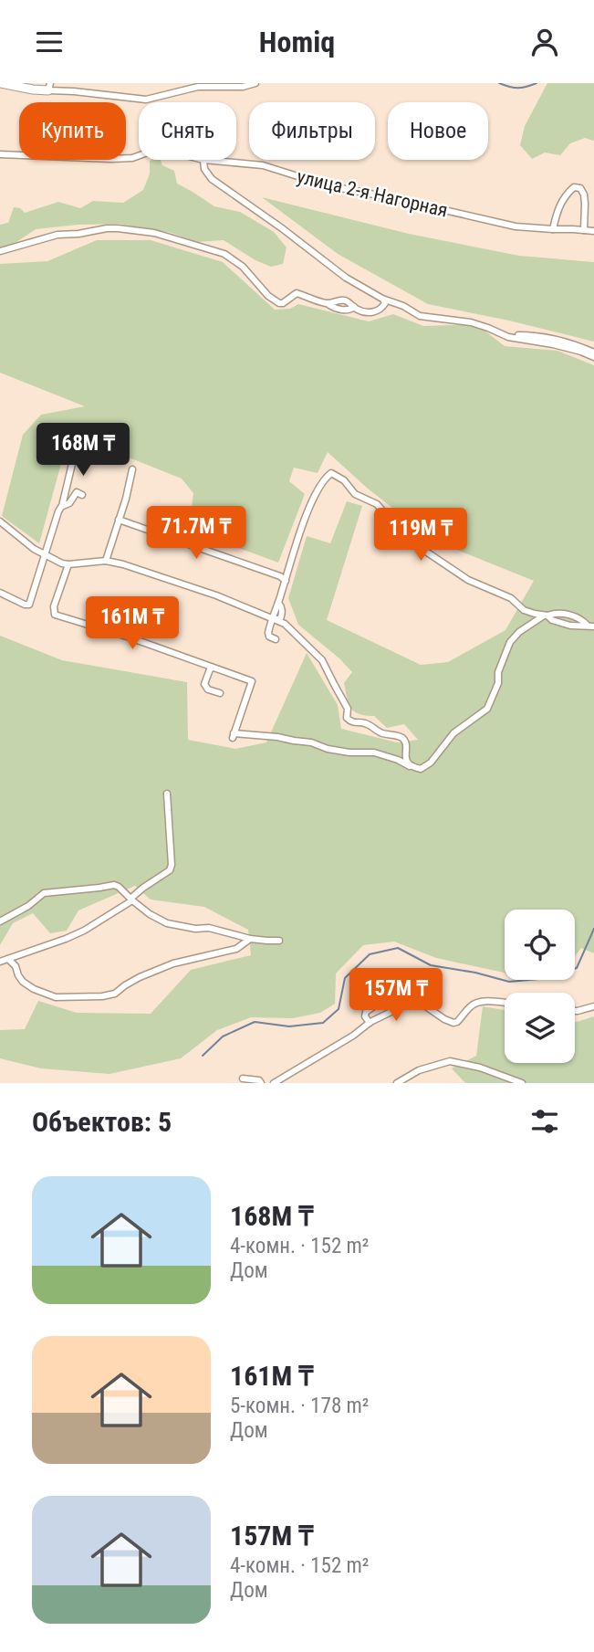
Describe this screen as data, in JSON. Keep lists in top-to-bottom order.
{
  "streets": {
    "street": ["улица 2-я Нагорная"]
  },
  "page": {
    "header": "Homiq",
    "chip": [
      "Купить",
      "Снять",
      "Фильтры",
      "Новое"
    ],
    "price": [
      "168M ₸",
      "71.7M ₸",
      "119M ₸",
      "161M ₸",
      "157M ₸"
    ],
    "heading": "Объектов: 5",
    "list": [
      {
        "name": "168M ₸",
        "note": "4-комн. · 152 m² · Дом"
      },
      {
        "name": "161M ₸",
        "note": "5-комн. · 178 m² · Дом"
      },
      {
        "name": "157M ₸",
        "note": "4-комн. · 152 m² · Дом"
      }
    ]
  }
}
